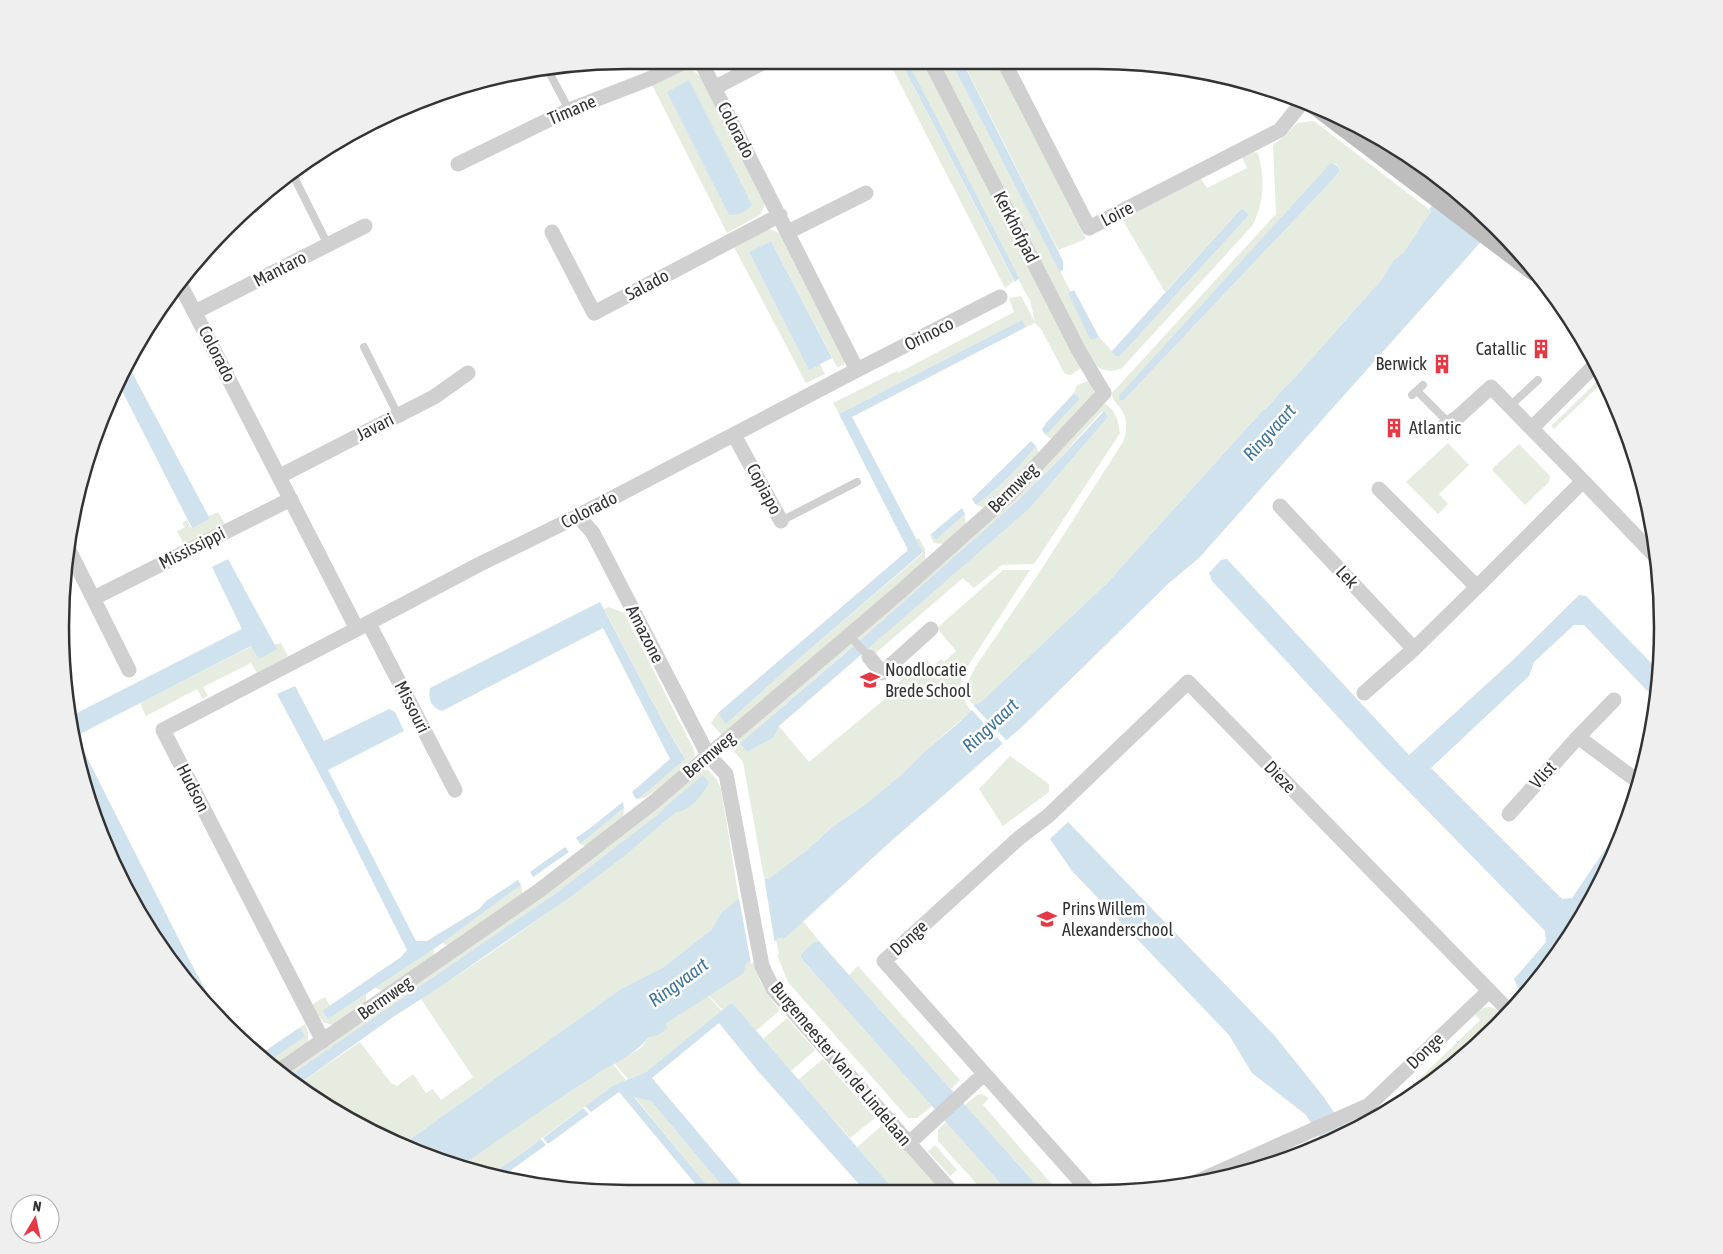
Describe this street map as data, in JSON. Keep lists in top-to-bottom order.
{
  "streets": {
    "street": [
      "Timane",
      "Colorado",
      "Loire",
      "Kerkhofpad",
      "Mantaro",
      "Salado",
      "Orinoco",
      "Javari",
      "Bermweg",
      "Copiapo",
      "Mississippi",
      "Lek",
      "Amazone",
      "Missouri",
      "Vlist",
      "Dieze",
      "Hudson",
      "Donge",
      "Burgemeester Van de Lindelaan"
    ]
  },
  "crossings": [
    ["Colorado", "Mantaro"],
    ["Colorado", "Salado"],
    ["Colorado", "Orinoco"],
    ["Colorado", "Javari"],
    ["Colorado", "Copiapo"],
    ["Colorado", "Mississippi"],
    ["Colorado", "Amazone"],
    ["Colorado", "Missouri"],
    ["Colorado", "Hudson"],
    ["Kerkhofpad", "Bermweg"],
    ["Bermweg", "Amazone"],
    ["Bermweg", "Hudson"],
    ["Bermweg", "Burgemeester Van de Lindelaan"],
    ["Amazone", "Burgemeester Van de Lindelaan"],
    ["Missouri", "Hudson"],
    ["Dieze", "Donge"]
  ],
  "water": ["Ringvaart"],
  "places": {
    "building": ["Catallic", "Berwick", "Atlantic"],
    "school or university": ["Noodlocatie Brede School", "Prins Willem Alexanderschool"]
  },
  "north": "top"
}
